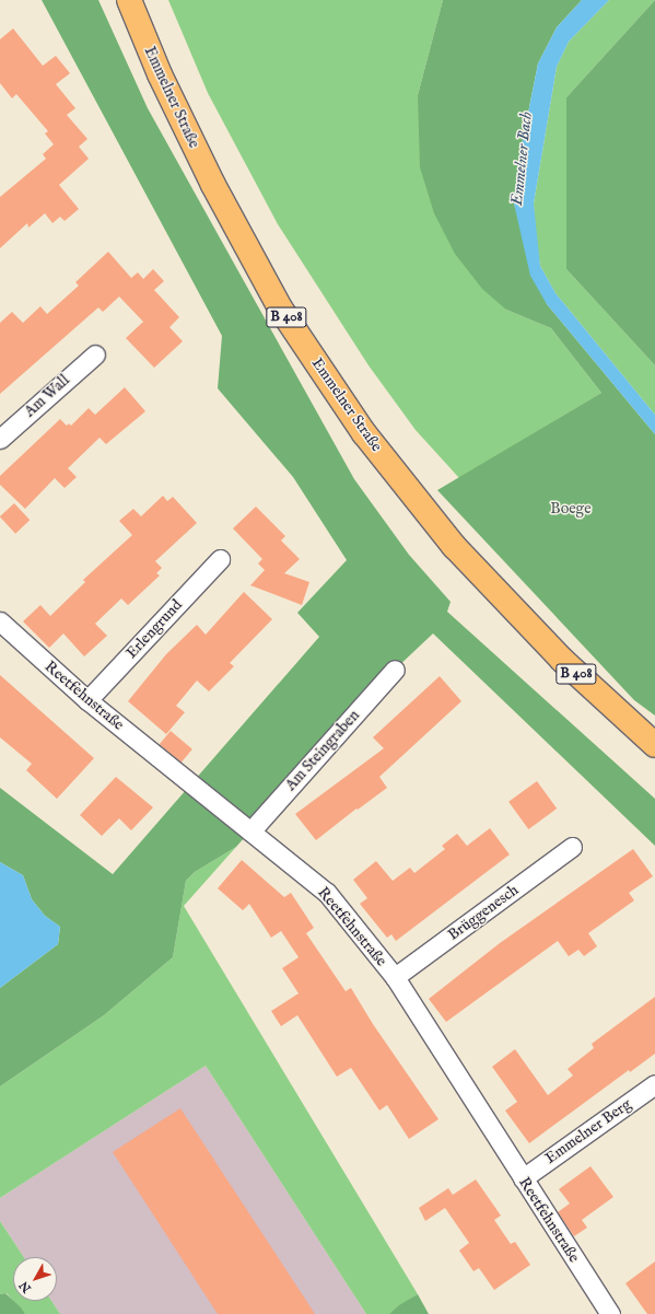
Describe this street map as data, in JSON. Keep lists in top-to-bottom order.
{
  "streets": {
    "main road": ["Emmelner Straße", "B 408"],
    "street": [
      "Am Wall",
      "Erlengrund",
      "Reetfehnstraße",
      "Am Steingraben",
      "Brüggenesch",
      "Emmelner Berg"
    ]
  },
  "crossings": [
    ["Erlengrund", "Reetfehnstraße"],
    ["Reetfehnstraße", "Am Steingraben"],
    ["Reetfehnstraße", "Brüggenesch"],
    ["Reetfehnstraße", "Emmelner Berg"]
  ],
  "water": ["Emmelner Bach"],
  "parks": ["Boege"],
  "north": "bottom left"
}
